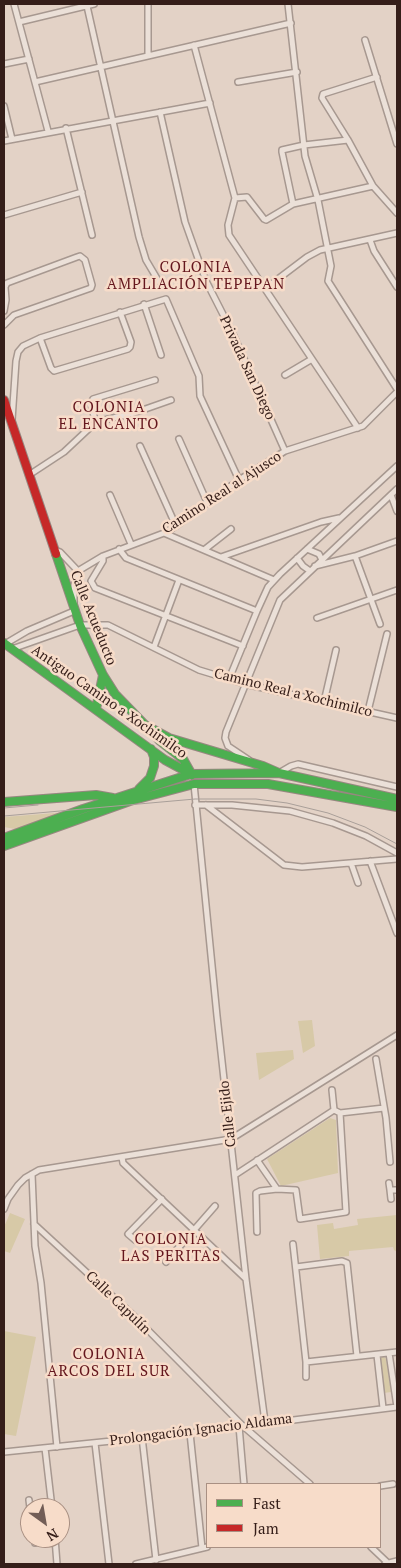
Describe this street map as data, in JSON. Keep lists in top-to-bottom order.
{
  "streets": {
    "main road": ["Calle Acueducto", "Antiguo Camino a Xochimilco"],
    "street": [
      "Privada San Diego",
      "Camino Real al Ajusco",
      "Camino Real a Xochimilco",
      "Calle Ejido",
      "Calle Capulín",
      "Prolongación Ignacio Aldama"
    ]
  },
  "crossings": [
    ["Privada San Diego", "Camino Real al Ajusco"],
    ["Calle Acueducto", "Camino Real a Xochimilco"],
    ["Camino Real a Xochimilco", "Antiguo Camino a Xochimilco"],
    ["Antiguo Camino a Xochimilco", "Calle Ejido"],
    ["Calle Ejido", "Prolongación Ignacio Aldama"],
    ["Calle Capulín", "Prolongación Ignacio Aldama"]
  ],
  "districts": [
    "COLONIA AMPLIACIÓN TEPEPAN",
    "COLONIA EL ENCANTO",
    "COLONIA LAS PERITAS",
    "COLONIA ARCOS DEL SUR"
  ],
  "legend": ["Fast", "Jam"],
  "north": "bottom right"
}
